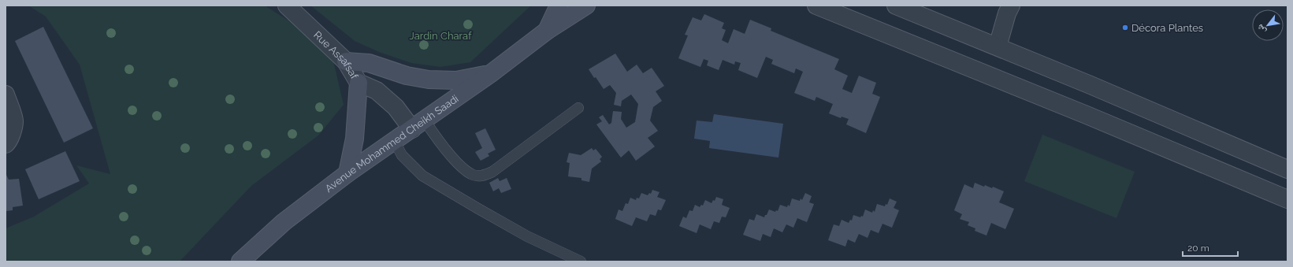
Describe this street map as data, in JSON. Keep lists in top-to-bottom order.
{
  "streets": {
    "main road": ["Avenue Mohammed Cheikh Saadi"],
    "street": ["Rue Assafsaf"]
  },
  "crossings": [
    ["Rue Assafsaf", "Avenue Mohammed Cheikh Saadi"]
  ],
  "parks": ["Jardin Charaf"],
  "places": ["Décora Plantes"],
  "scale_bar": "20 m",
  "north": "bottom left"
}
